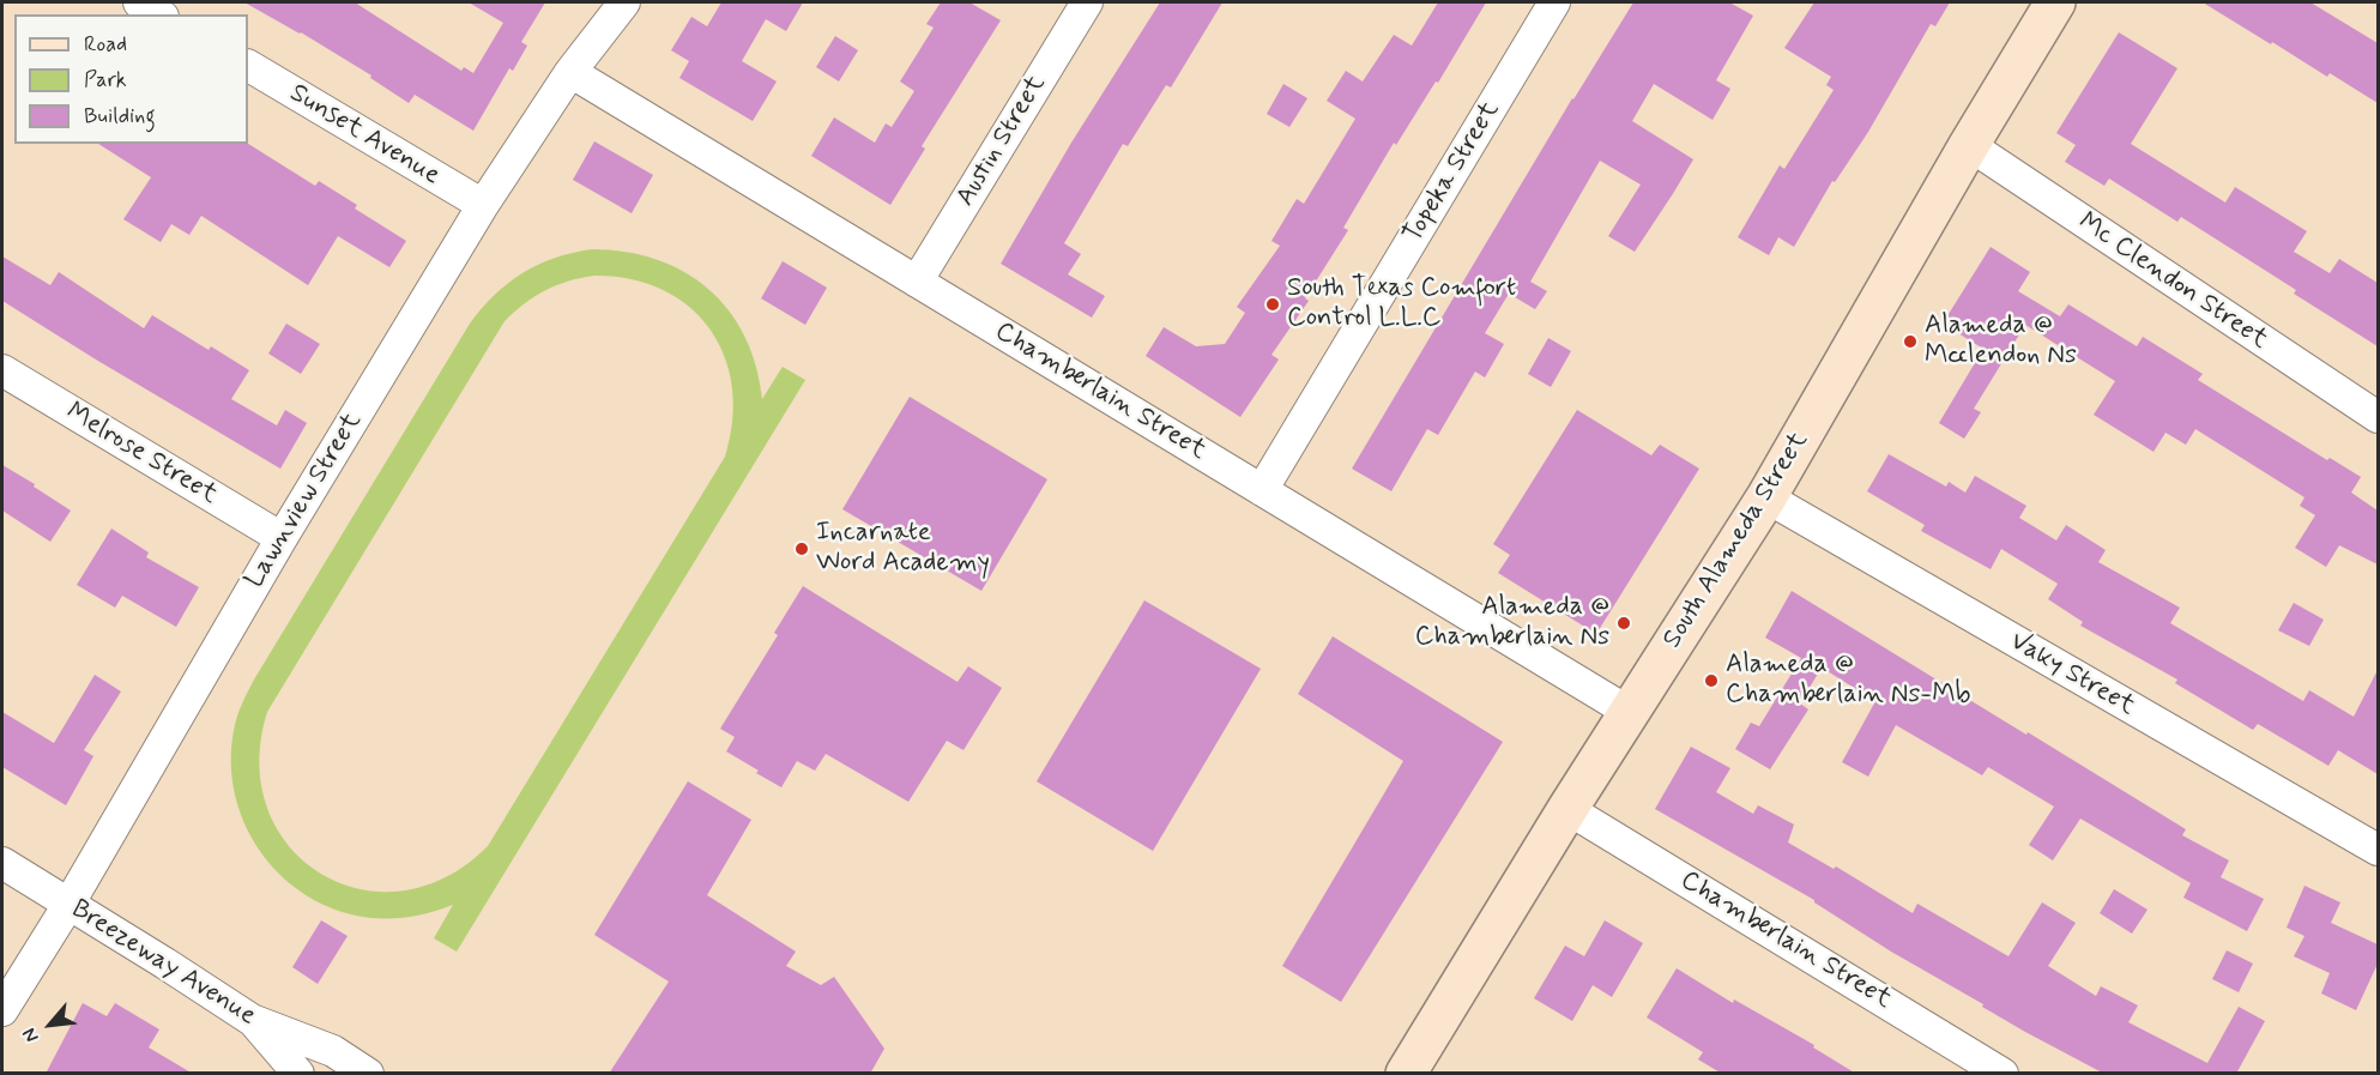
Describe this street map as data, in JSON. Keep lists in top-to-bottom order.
{
  "streets": {
    "main road": ["South Alameda Street"],
    "street": [
      "Sunset Avenue",
      "Austin Street",
      "Topeka Street",
      "Mc Clendon Street",
      "Chamberlain Street",
      "Melrose Street",
      "Lawnview Street",
      "Vaky Street",
      "Breezeway Avenue"
    ]
  },
  "crossings": [
    ["Sunset Avenue", "Lawnview Street"],
    ["Austin Street", "Chamberlain Street"],
    ["Topeka Street", "Chamberlain Street"],
    ["Mc Clendon Street", "South Alameda Street"],
    ["Chamberlain Street", "Lawnview Street"],
    ["Chamberlain Street", "South Alameda Street"],
    ["Melrose Street", "Lawnview Street"],
    ["Lawnview Street", "Breezeway Avenue"],
    ["South Alameda Street", "Vaky Street"]
  ],
  "places": [
    "South Texas Comfort Control L.L.C",
    "Alameda @ Mcclendon Ns",
    "Incarnate Word Academy",
    "Alameda @ Chamberlain Ns",
    "Alameda @ Chamberlain Ns-Mb"
  ],
  "legend": ["Road", "Park", "Building"],
  "north": "bottom left"
}
